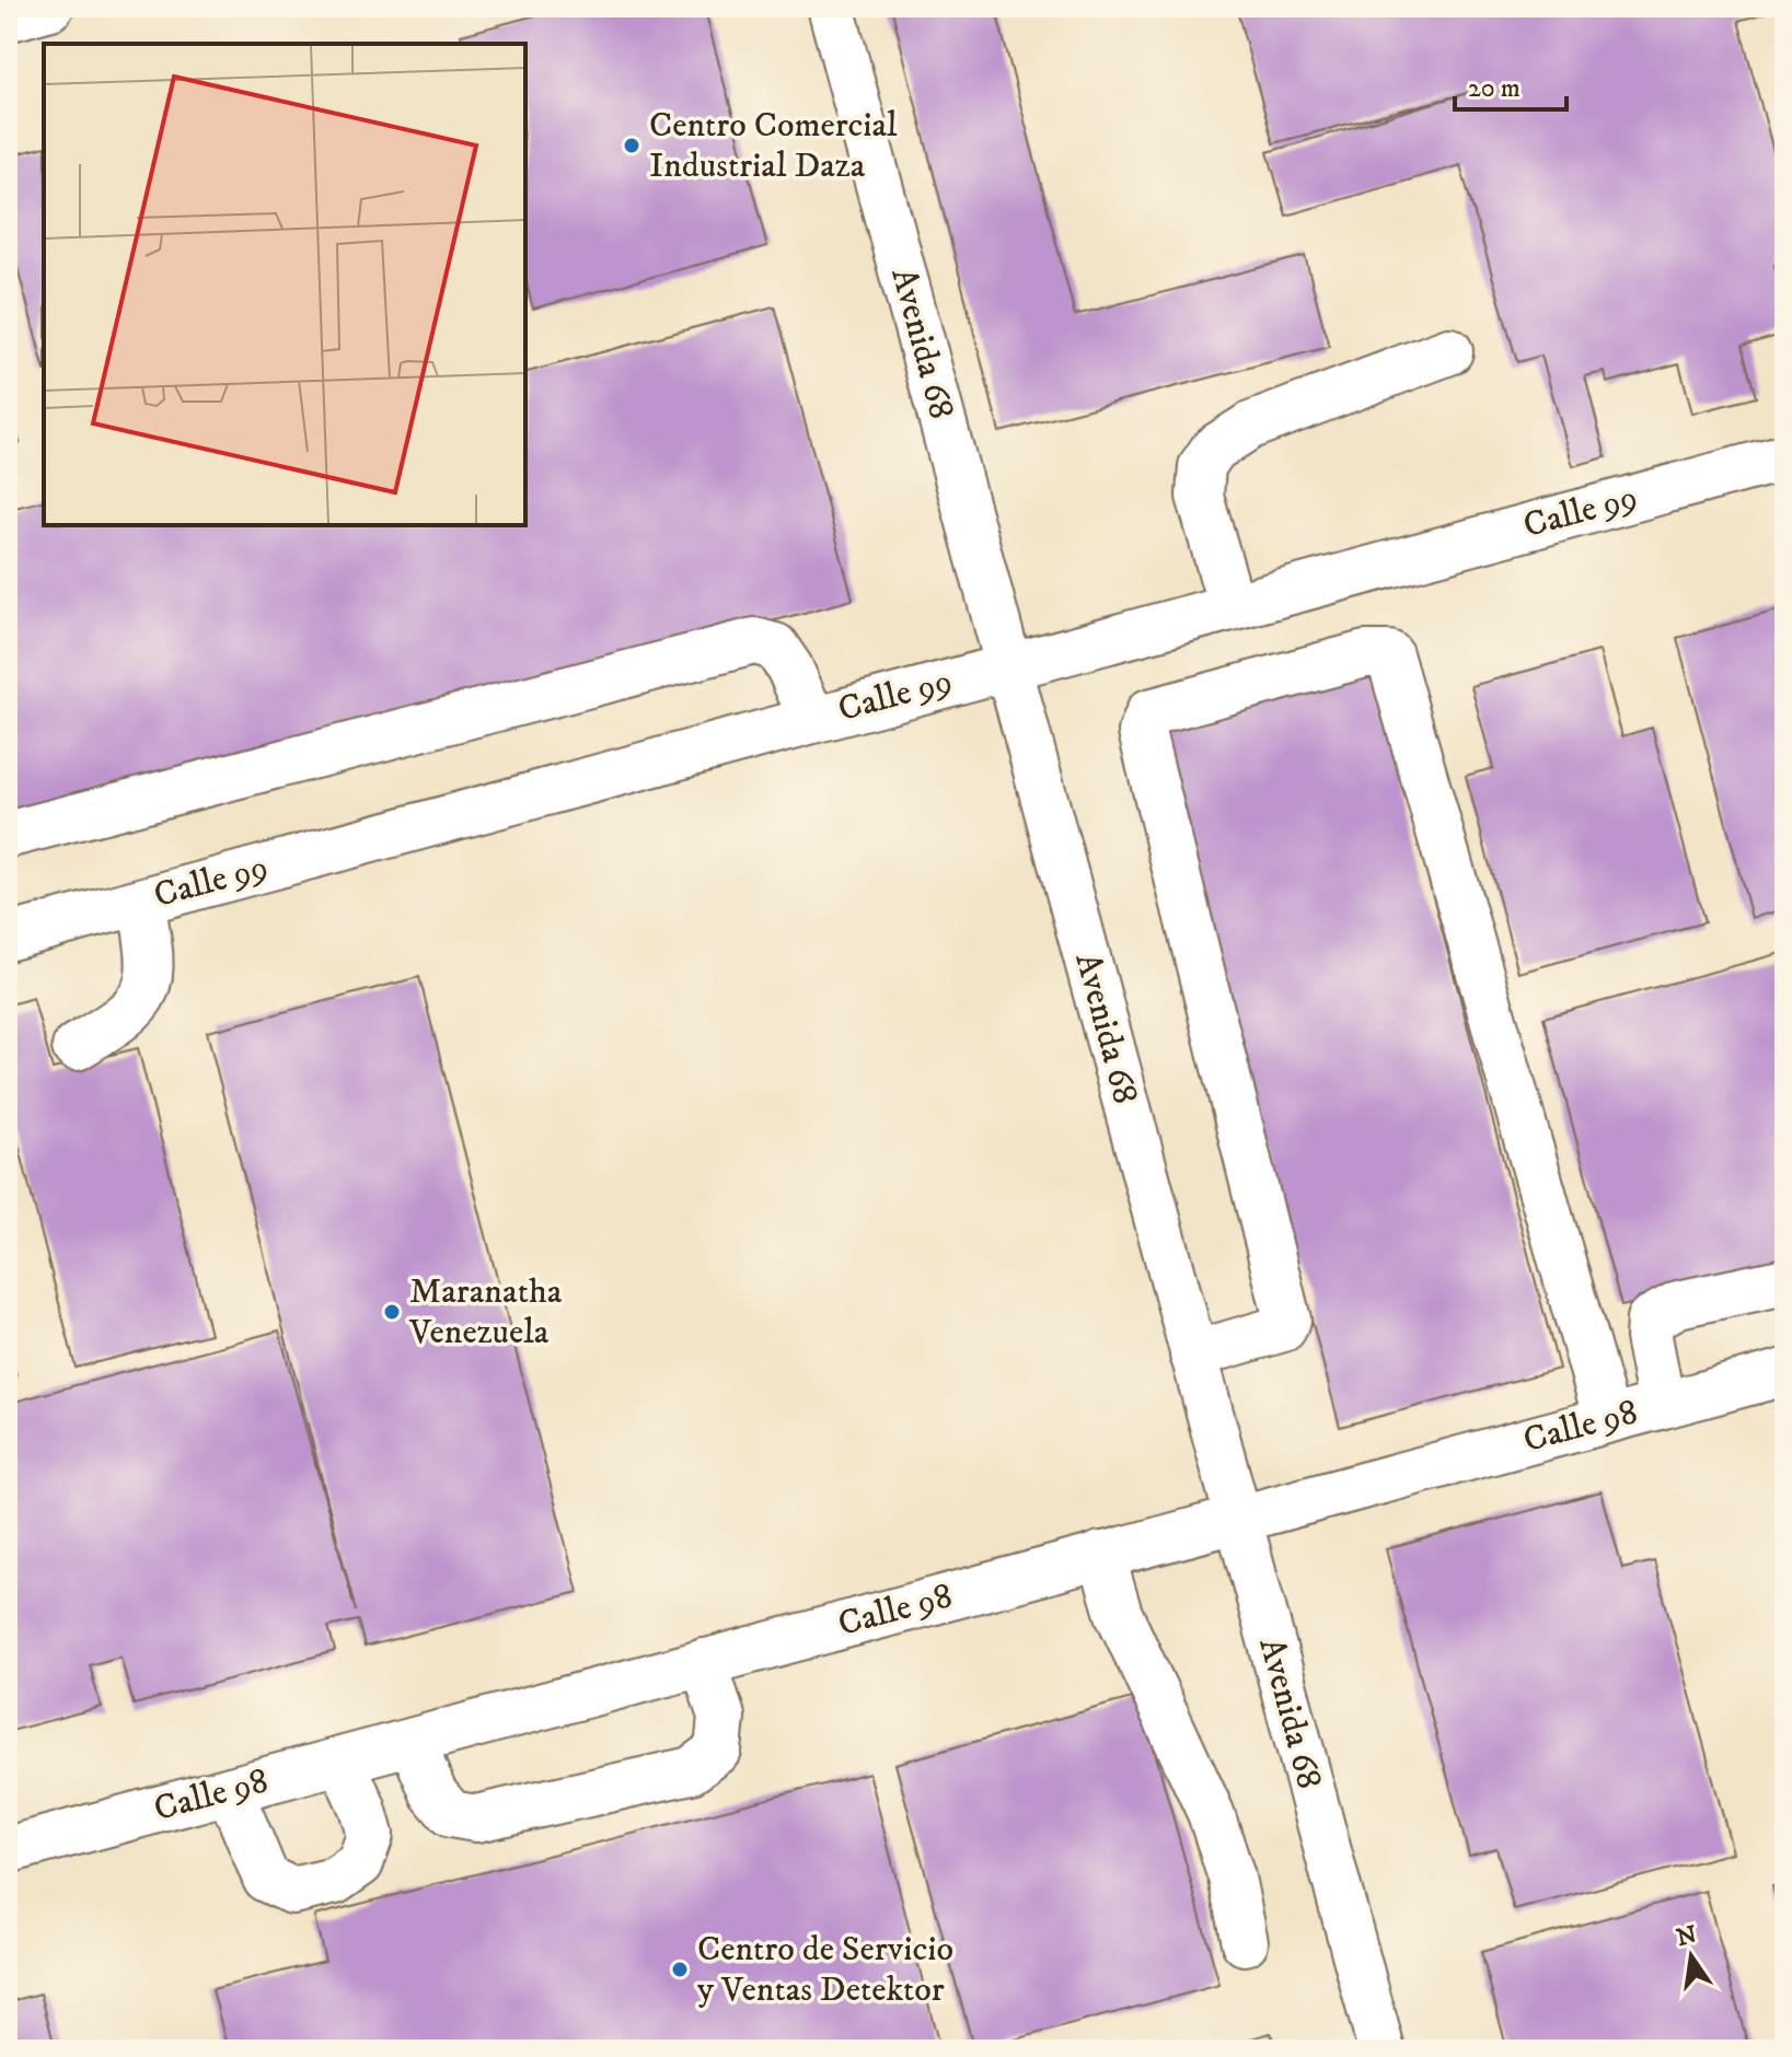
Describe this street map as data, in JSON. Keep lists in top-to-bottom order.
{
  "streets": {
    "street": ["Avenida 68", "Calle 99", "Calle 98"]
  },
  "crossings": [
    ["Avenida 68", "Calle 99"],
    ["Avenida 68", "Calle 98"]
  ],
  "places": ["Centro Comercial Industrial Daza", "Maranatha Venezuela", "Centro de Servicio y Ventas Detektor"],
  "scale_bar": "20 m",
  "north": "top"
}
